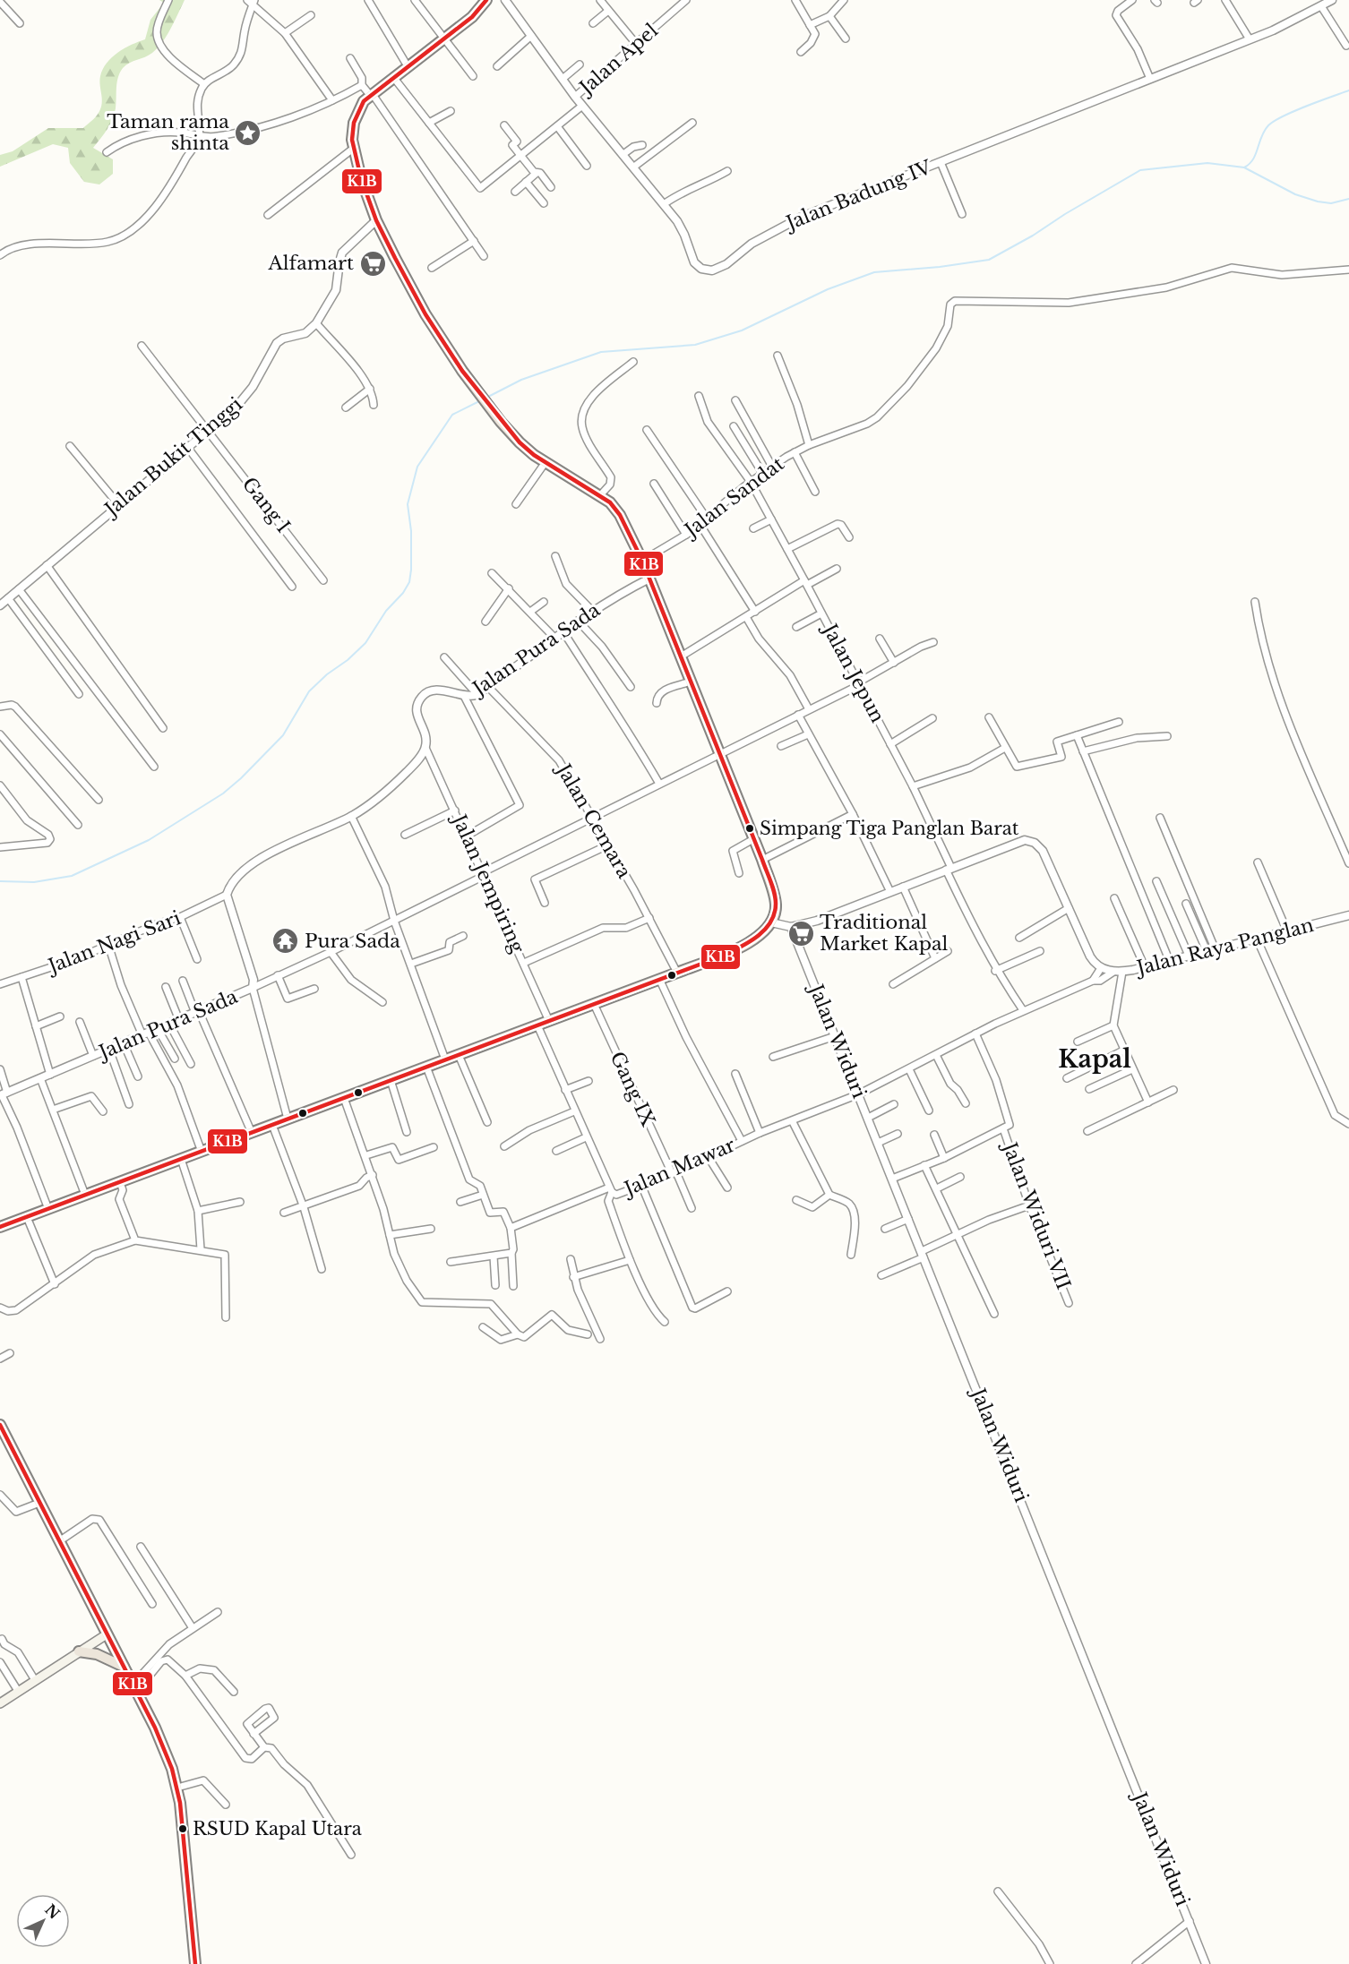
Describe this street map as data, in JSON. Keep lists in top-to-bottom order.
{
  "streets": {
    "street": [
      "Jalan Apel",
      "Jalan Badung IV",
      "Jalan Bukit Tinggi",
      "Jalan Sandat",
      "Gang I",
      "Jalan Pura Sada",
      "Jalan Jepun",
      "Jalan Cemara",
      "Jalan Jempiring",
      "Jalan Nagi Sari",
      "Jalan Raya Panglan",
      "Jalan Widuri",
      "Gang IX",
      "Jalan Mawar",
      "Jalan Widuri VII"
    ]
  },
  "crossings": [
    ["Jalan Apel", "Jalan Badung IV"],
    ["Jalan Bukit Tinggi", "Gang I"],
    ["Jalan Sandat", "Jalan Jepun"],
    ["Jalan Pura Sada", "Jalan Cemara"],
    ["Jalan Pura Sada", "Jalan Jempiring"],
    ["Jalan Pura Sada", "Jalan Nagi Sari"],
    ["Jalan Jepun", "Jalan Mawar"],
    ["Jalan Raya Panglan", "Jalan Mawar"],
    ["Jalan Widuri", "Jalan Mawar"],
    ["Gang IX", "Jalan Mawar"],
    ["Jalan Mawar", "Jalan Widuri VII"]
  ],
  "districts": ["Kapal"],
  "places": {
    "place": ["Taman rama shinta"],
    "supermarket": ["Alfamart", "Traditional Market Kapal"],
    "other": ["Simpang Tiga Panglan Barat", "RSUD Kapal Utara"],
    "temple": ["Pura Sada"]
  },
  "lines": ["transit line K1B"],
  "north": "top right"
}
